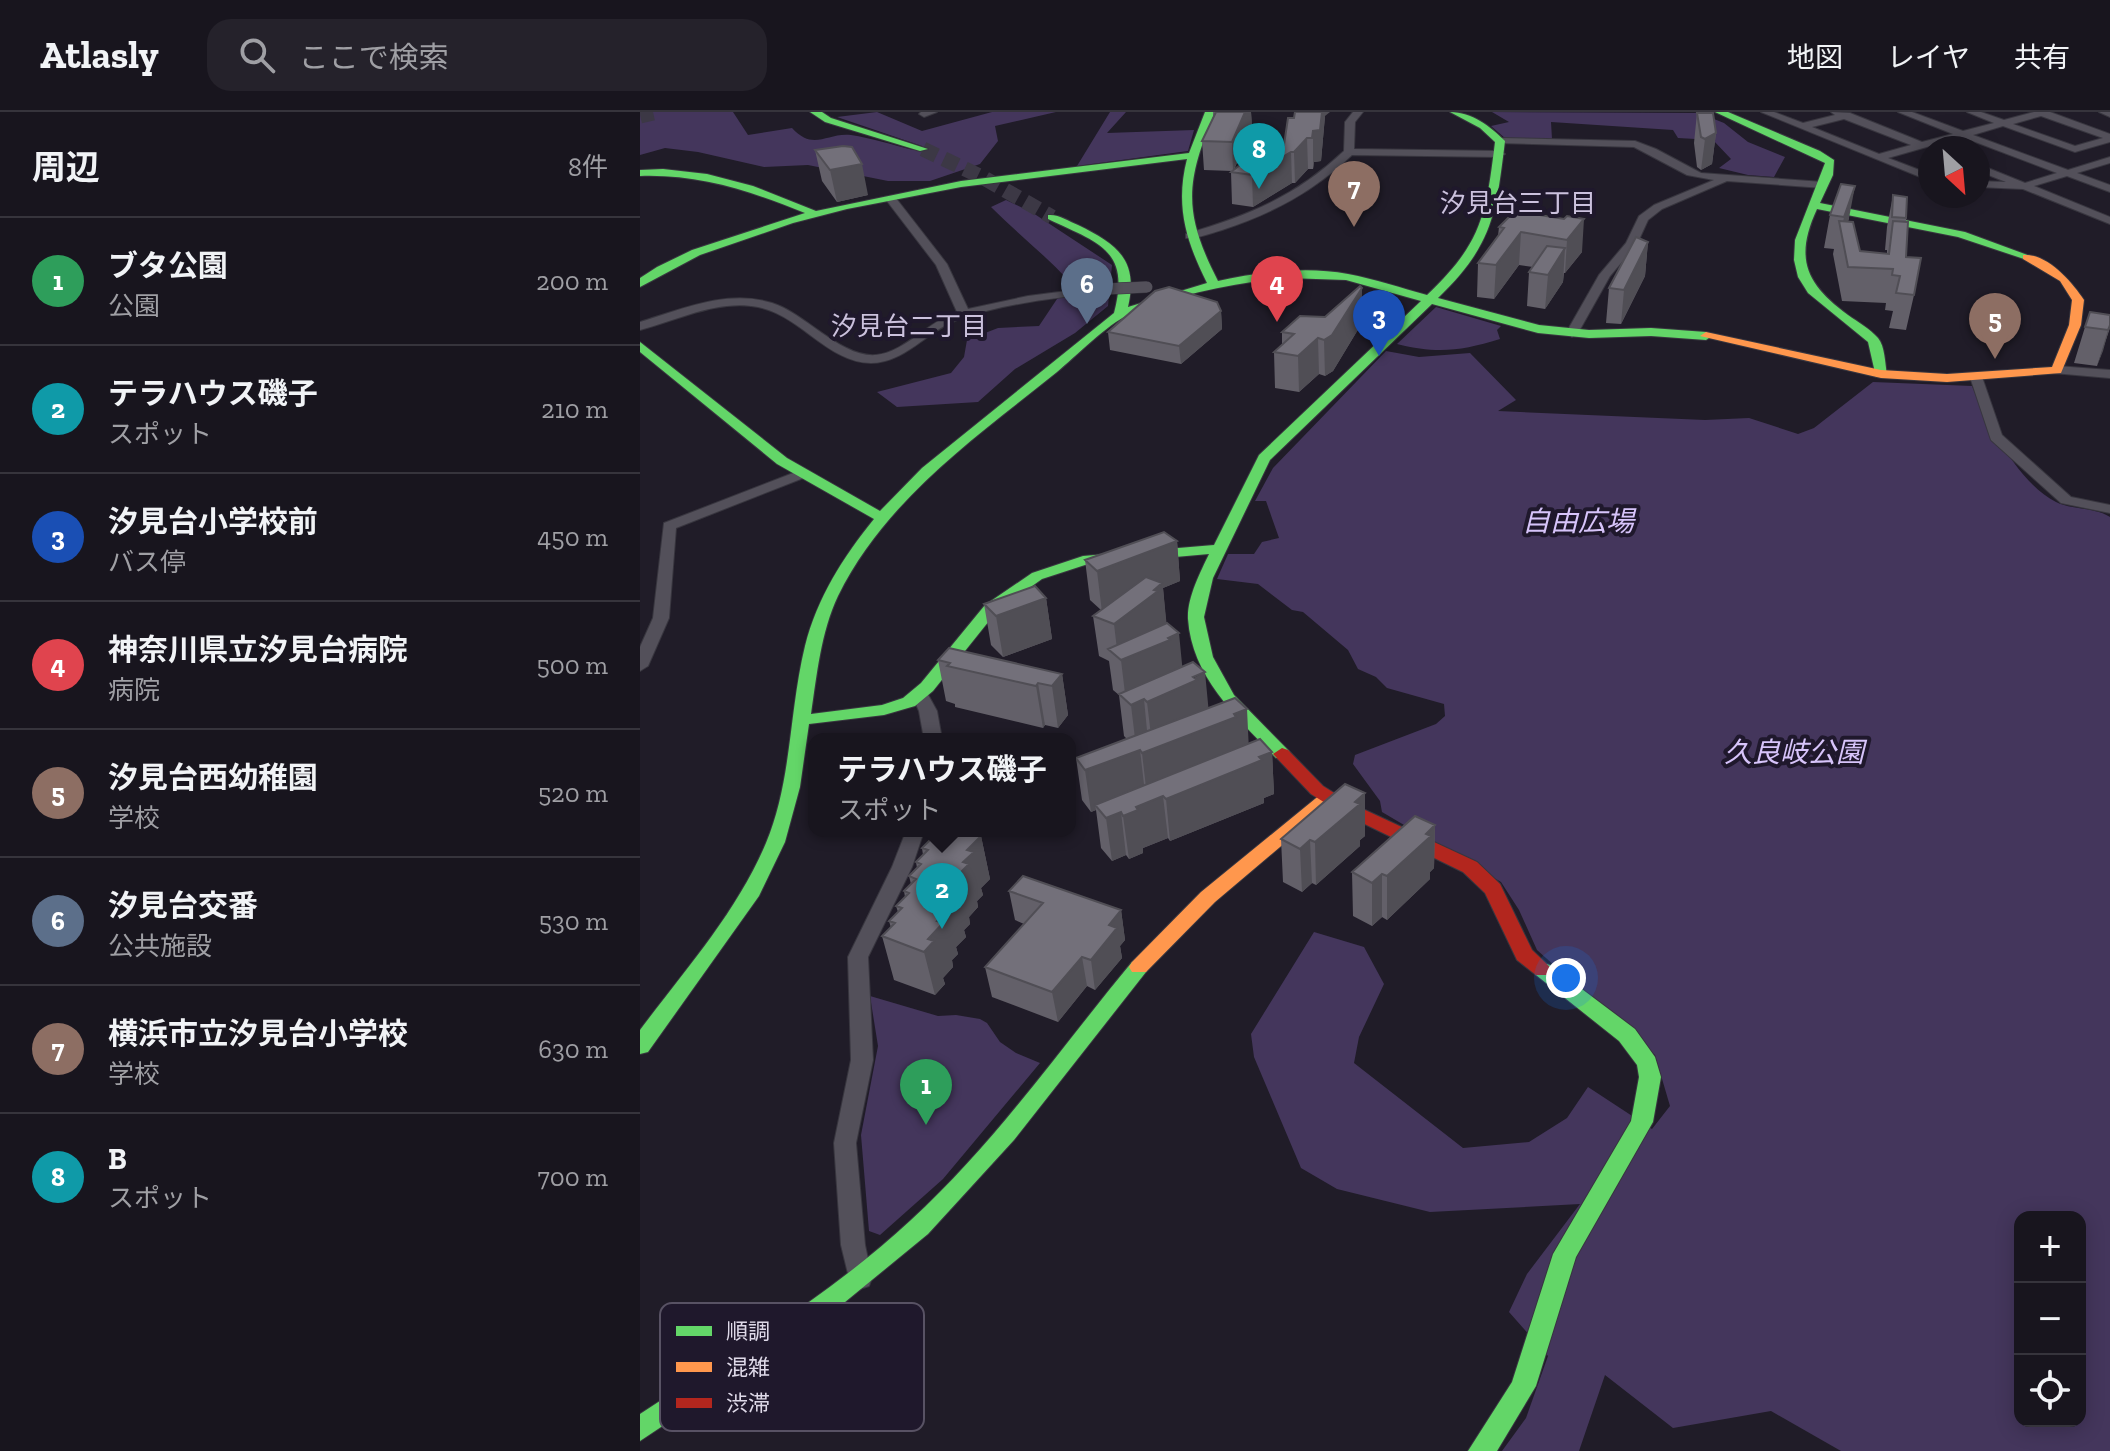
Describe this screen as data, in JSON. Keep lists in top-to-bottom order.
{
  "districts": ["汐見台三丁目", "汐見台二丁目"],
  "parks": ["自由広場", "久良岐公園"],
  "legend": ["順調", "混雑", "渋滞"],
  "north": "bottom right",
  "page": {
    "header": "Atlasly",
    "search": "ここで検索",
    "nav": ["地図", "レイヤ", "共有"],
    "heading": ["周辺", "8件"],
    "pins": [
      "8",
      "7",
      "4",
      "6",
      "3",
      "5",
      "2",
      "1"
    ],
    "list": [
      {
        "mark": "1",
        "name": "ブタ公園",
        "note": "公園",
        "value": "200 m"
      },
      {
        "mark": "2",
        "name": "テラハウス磯子",
        "note": "スポット",
        "value": "210 m"
      },
      {
        "mark": "3",
        "name": "汐見台小学校前",
        "note": "バス停",
        "value": "450 m"
      },
      {
        "mark": "4",
        "name": "神奈川県立汐見台病院",
        "note": "病院",
        "value": "500 m"
      },
      {
        "mark": "5",
        "name": "汐見台西幼稚園",
        "note": "学校",
        "value": "520 m"
      },
      {
        "mark": "6",
        "name": "汐見台交番",
        "note": "公共施設",
        "value": "530 m"
      },
      {
        "mark": "7",
        "name": "横浜市立汐見台小学校",
        "note": "学校",
        "value": "630 m"
      },
      {
        "mark": "8",
        "name": "B",
        "note": "スポット",
        "value": "700 m"
      }
    ],
    "popup": ["テラハウス磯子", "スポット"],
    "map_buttons": ["+", "−"]
  }
}
